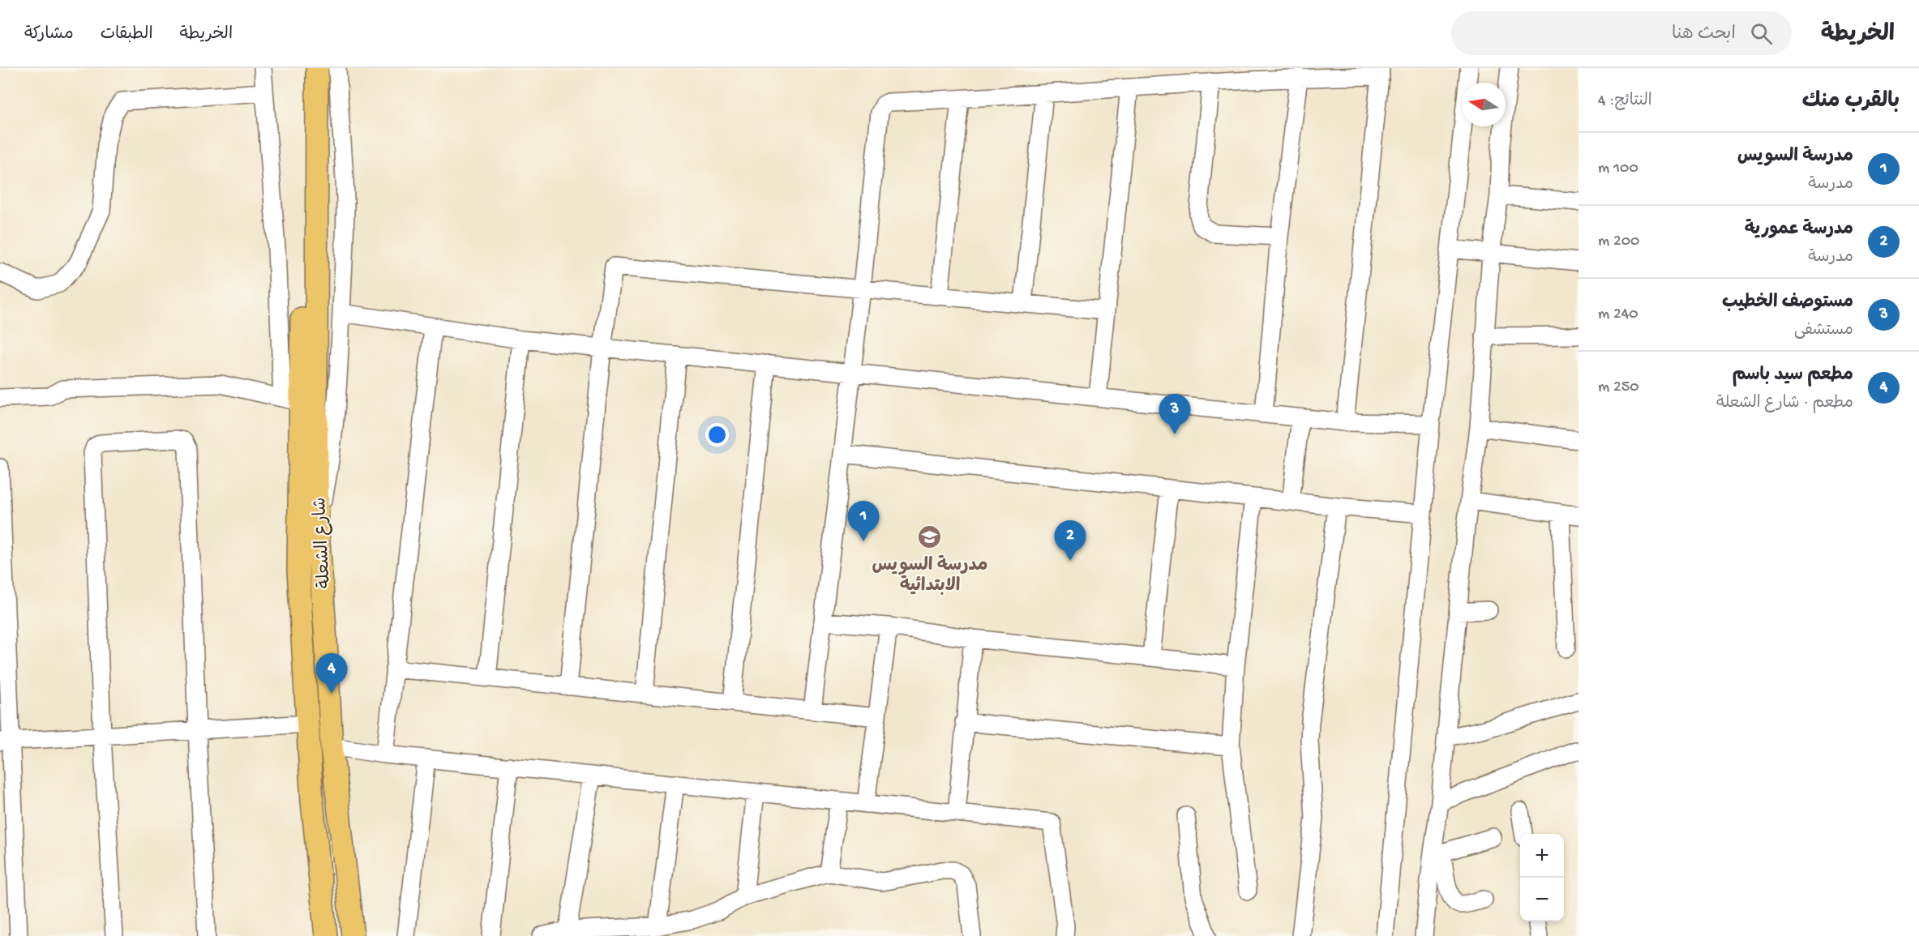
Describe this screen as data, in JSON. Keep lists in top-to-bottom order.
{
  "streets": {
    "main road": ["شارع الشعلة"]
  },
  "places": {
    "school or university": ["مدرسة السويس الابتدائية"]
  },
  "north": "left",
  "page": {
    "header": "الخريطة",
    "search": "ابحث هنا",
    "nav": ["الخريطة", "الطبقات", "مشاركة"],
    "heading": ["بالقرب منك", "النتائج: 4"],
    "list": [
      {
        "mark": "1",
        "name": "مدرسة السويس",
        "note": "مدرسة",
        "value": "100 m"
      },
      {
        "mark": "2",
        "name": "مدرسة عمورية",
        "note": "مدرسة",
        "value": "200 m"
      },
      {
        "mark": "3",
        "name": "مستوصف الخطيب",
        "note": "مستشفى",
        "value": "240 m"
      },
      {
        "mark": "4",
        "name": "مطعم سيد باسم",
        "note": "مطعم · شارع الشعلة",
        "value": "250 m"
      }
    ],
    "pins": [
      "3",
      "1",
      "2",
      "4"
    ],
    "map_buttons": ["+", "−"]
  }
}
